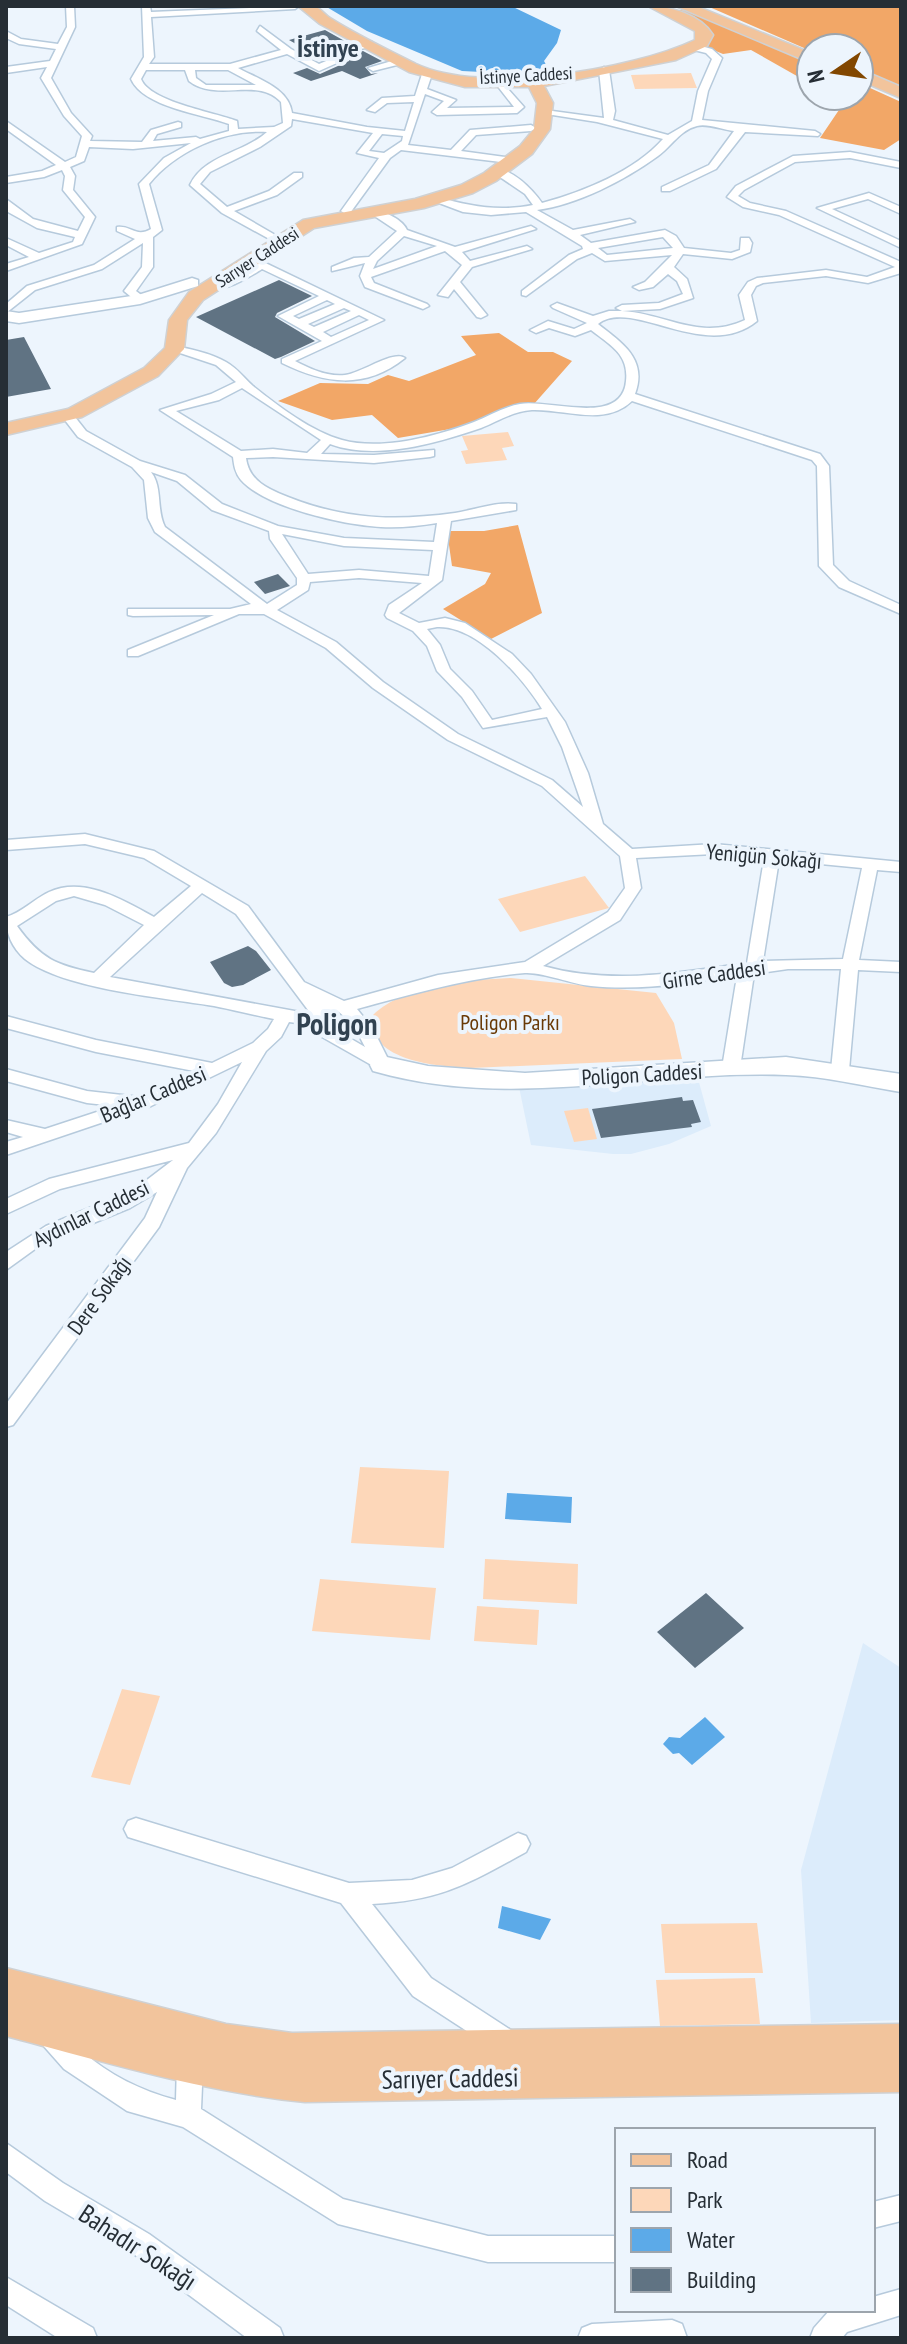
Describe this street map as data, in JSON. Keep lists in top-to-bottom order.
{
  "streets": {
    "main road": ["İstinye Caddesi", "Sarıyer Caddesi"],
    "street": [
      "Yenigün Sokağı",
      "Girne Caddesi",
      "Poligon Caddesi",
      "Bağlar Caddesi",
      "Aydınlar Caddesi",
      "Dere Sokağı",
      "Bahadır Sokağı"
    ]
  },
  "crossings": [
    ["İstinye Caddesi", "Sarıyer Caddesi"],
    ["Bağlar Caddesi", "Aydınlar Caddesi"],
    ["Aydınlar Caddesi", "Dere Sokağı"]
  ],
  "districts": ["İstinye", "Poligon"],
  "parks": ["Poligon Parkı"],
  "legend": [
    "Road",
    "Park",
    "Water",
    "Building"
  ],
  "north": "left"
}
